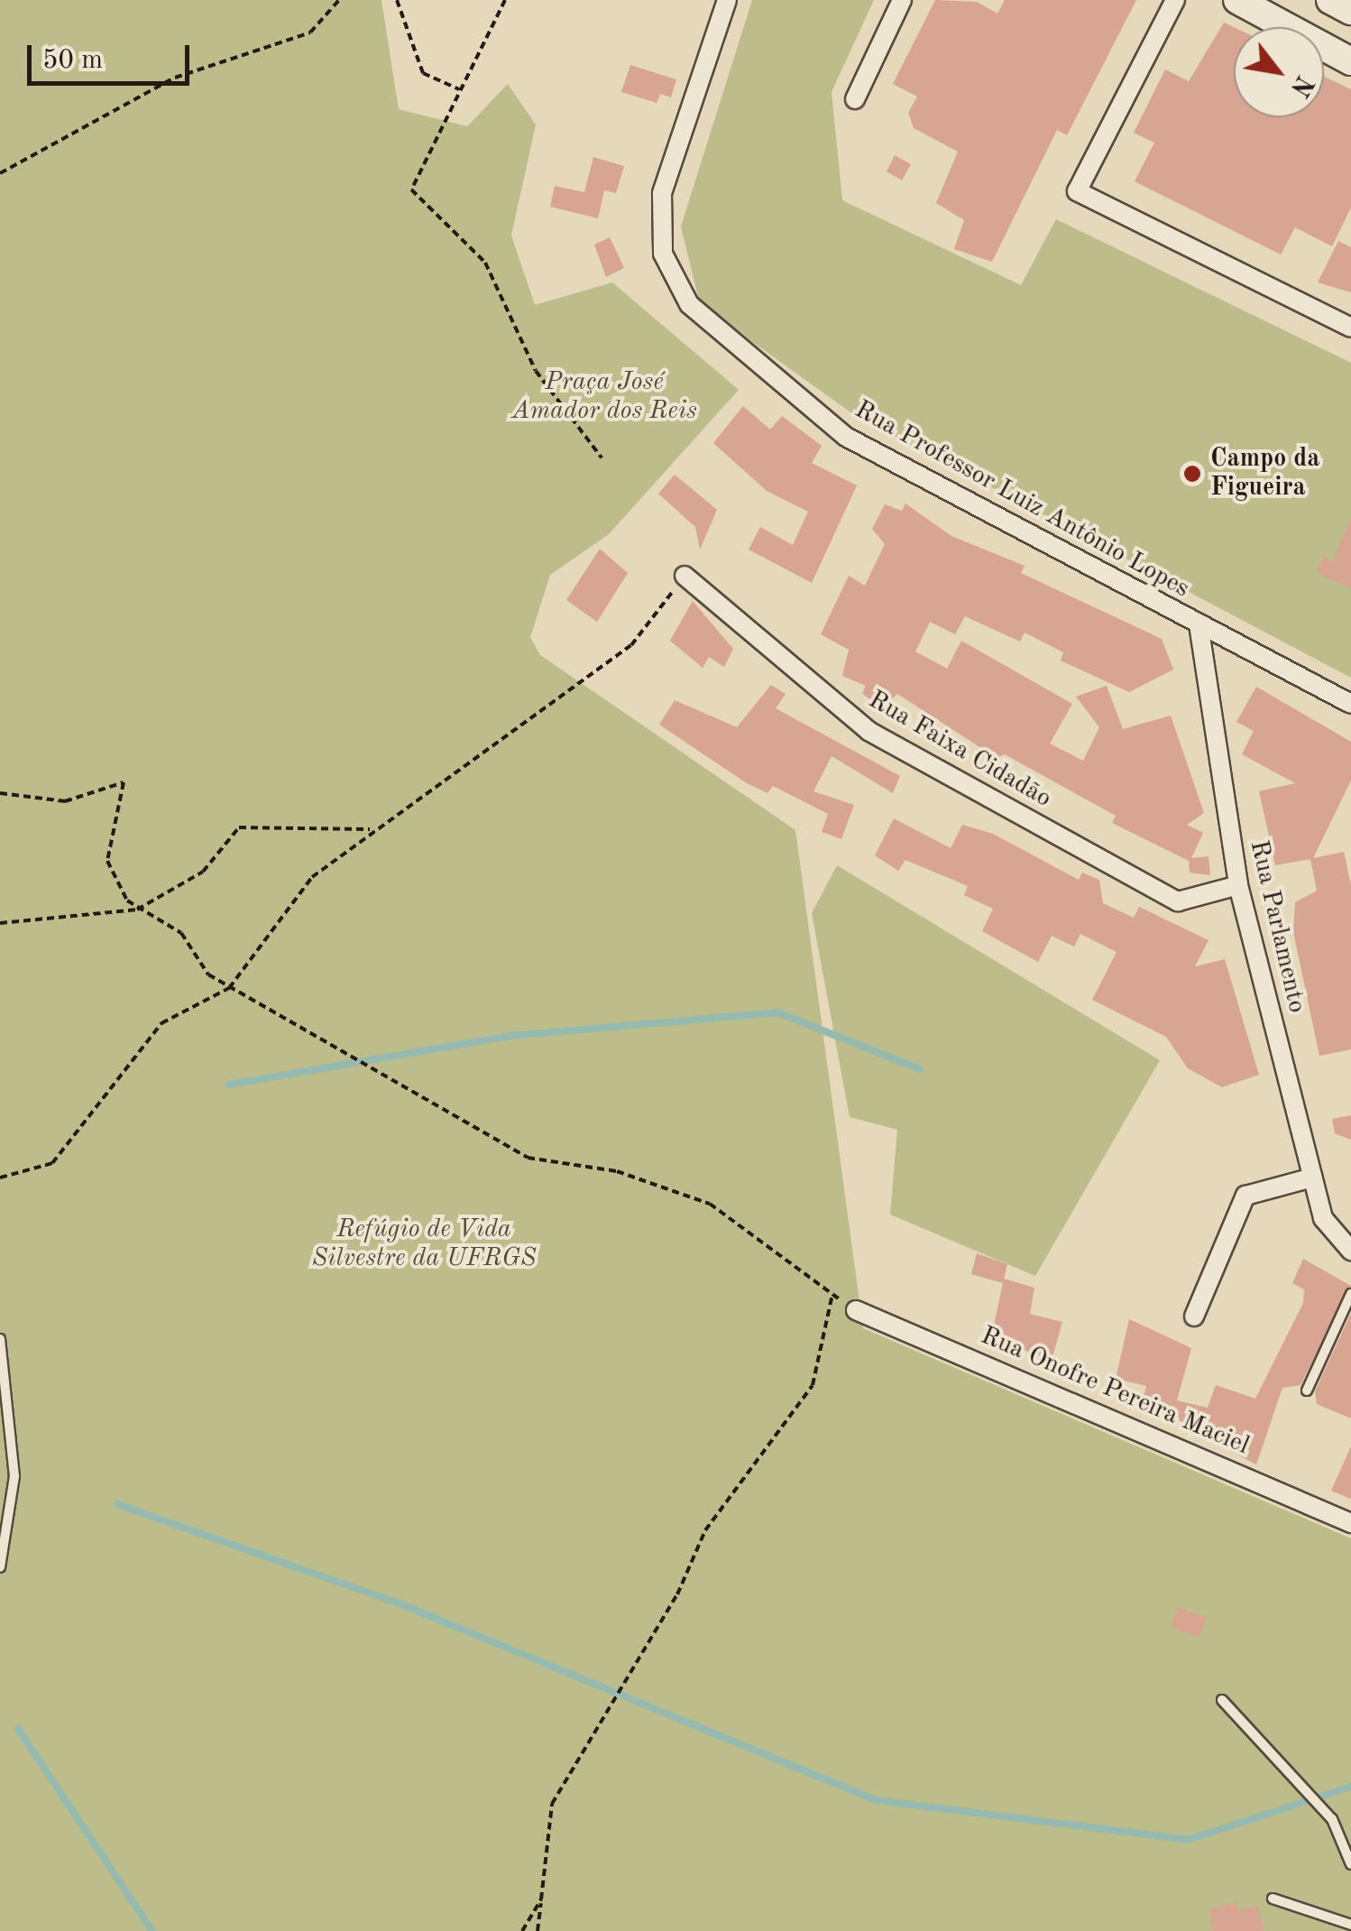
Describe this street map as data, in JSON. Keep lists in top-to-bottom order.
{
  "streets": {
    "street": [
      "Rua Professor Luiz Antônio Lopes",
      "Rua Faixa Cidadão",
      "Rua Parlamento",
      "Rua Onofre Pereira Maciel"
    ]
  },
  "crossings": [
    ["Rua Professor Luiz Antônio Lopes", "Rua Parlamento"],
    ["Rua Faixa Cidadão", "Rua Parlamento"]
  ],
  "parks": ["Praça José Amador dos Reis", "Refúgio de Vida Silvestre da UFRGS"],
  "places": ["Campo da Figueira"],
  "scale_bar": "50 m",
  "north": "bottom right"
}
